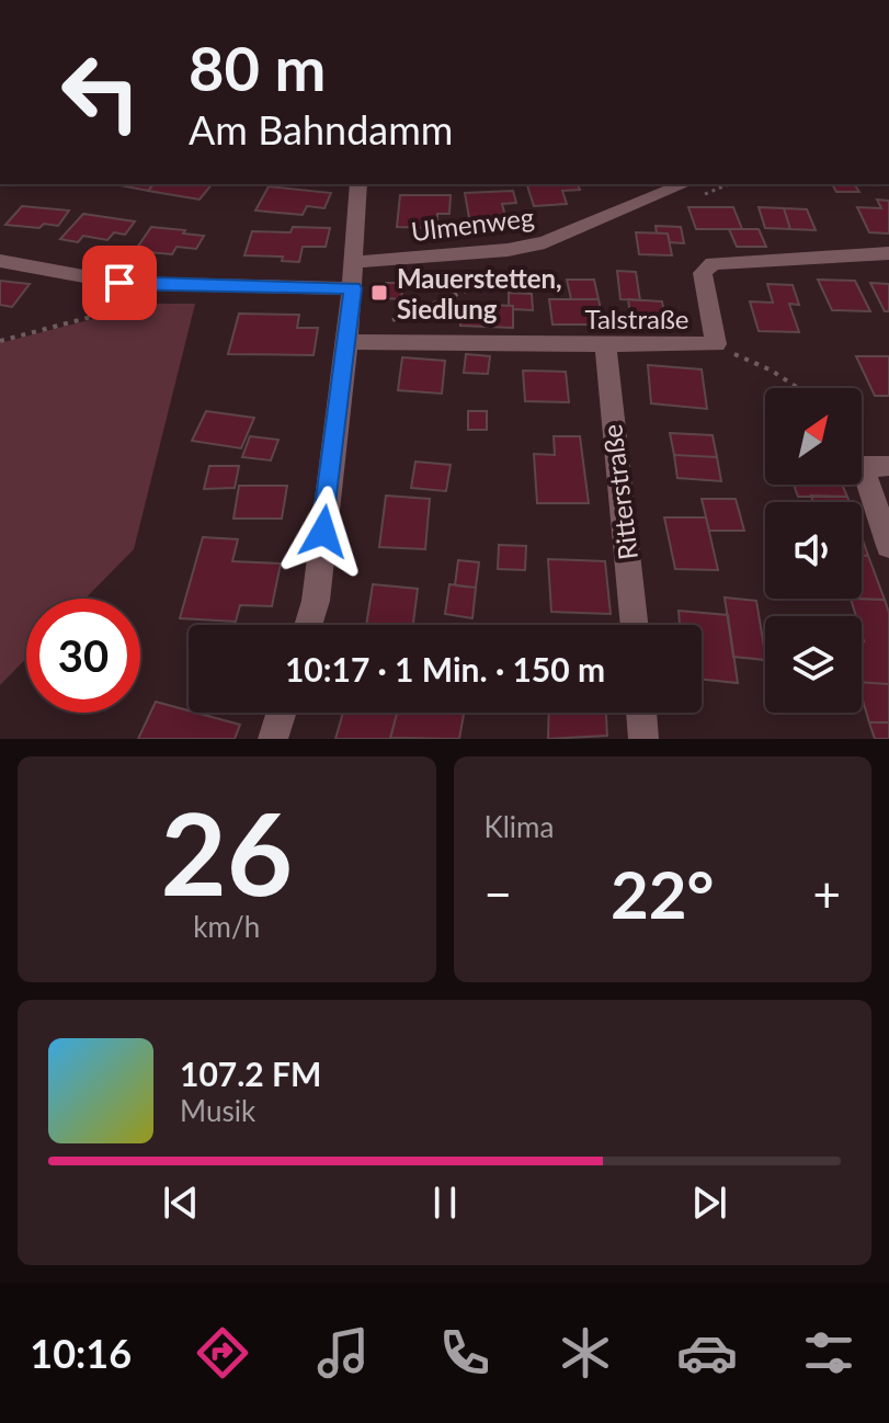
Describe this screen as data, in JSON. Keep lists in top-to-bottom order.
{
  "streets": {
    "street": ["Ulmenweg", "Talstraße", "Ritterstraße"]
  },
  "crossings": [
    ["Talstraße", "Ritterstraße"]
  ],
  "places": {
    "transit": ["Mauerstetten, Siedlung"]
  },
  "north": "top right",
  "page": {
    "turn": ["80 m", "Am Bahndamm"],
    "limit": "30",
    "trip": "10:17 · 1 Min. · 150 m",
    "tile": [
      ["26", "km/h"],
      "Klima"
    ],
    "heat": ["−", "22°", "+"],
    "song": ["107.2 FM", "Musik"],
    "tabs": "10:16"
  }
}
